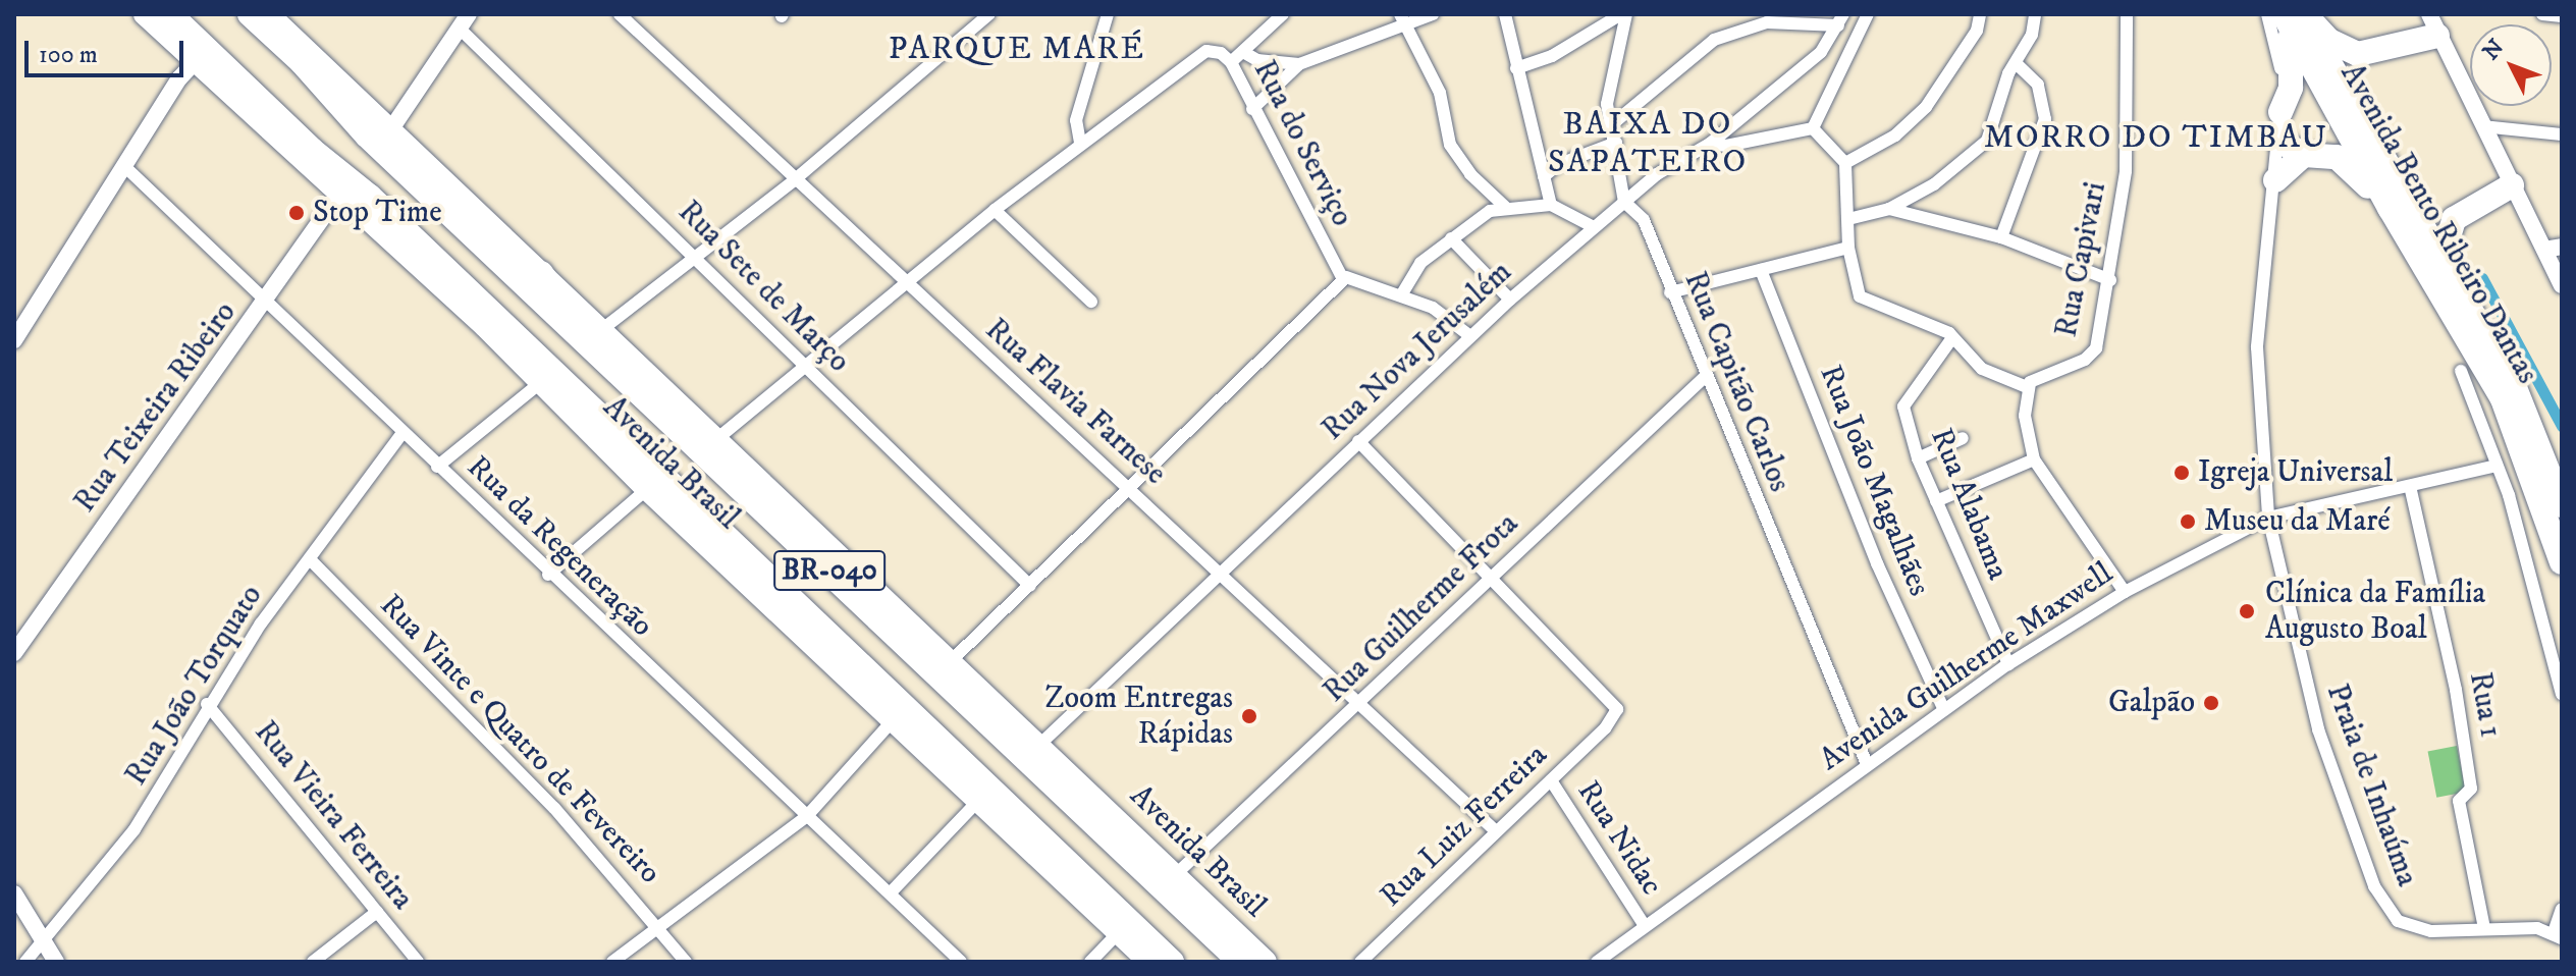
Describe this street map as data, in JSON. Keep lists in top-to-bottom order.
{
  "streets": {
    "highway": ["Avenida Bento Ribeiro Dantas", "Avenida Brasil", "BR-040"],
    "street": [
      "Rua do Serviço",
      "Rua Capivari",
      "Rua Sete de Março",
      "Rua Nova Jerusalém",
      "Rua Capitão Carlos",
      "Rua Flavia Farnese",
      "Rua Teixeira Ribeiro",
      "Rua João Magalhães",
      "Rua Alabama",
      "Rua da Regeneração",
      "Rua Guilherme Frota",
      "Avenida Guilherme Maxwell",
      "Rua João Torquato",
      "Rua 1",
      "Rua Vinte e Quatro de Fevereiro",
      "Praia de Inhaúma",
      "Rua Vieira Ferreira",
      "Rua Luiz Ferreira",
      "Rua Nidac"
    ]
  },
  "crossings": [
    ["Rua Nova Jerusalém", "Rua Capitão Carlos"],
    ["Rua Nova Jerusalém", "Rua Flavia Farnese"],
    ["Rua Nova Jerusalém", "Avenida Brasil"],
    ["Rua Capitão Carlos", "Rua Guilherme Frota"],
    ["Rua Capitão Carlos", "Avenida Guilherme Maxwell"],
    ["Rua Flavia Farnese", "Rua Guilherme Frota"],
    ["Rua Flavia Farnese", "Rua Luiz Ferreira"],
    ["Rua Teixeira Ribeiro", "Avenida Brasil"],
    ["Rua Teixeira Ribeiro", "Rua da Regeneração"],
    ["Avenida Brasil", "Rua Guilherme Frota"],
    ["Rua João Magalhães", "Avenida Guilherme Maxwell"],
    ["Rua Alabama", "Avenida Guilherme Maxwell"],
    ["Rua da Regeneração", "Rua João Torquato"],
    ["Rua Guilherme Frota", "Rua Luiz Ferreira"],
    ["Avenida Guilherme Maxwell", "Rua 1"],
    ["Avenida Guilherme Maxwell", "Praia de Inhaúma"],
    ["Avenida Guilherme Maxwell", "Rua Nidac"],
    ["Rua João Torquato", "Rua Vinte e Quatro de Fevereiro"],
    ["Rua João Torquato", "Rua Vieira Ferreira"],
    ["Rua 1", "Praia de Inhaúma"],
    ["Rua Luiz Ferreira", "Rua Nidac"]
  ],
  "districts": ["PARQUE MARÉ", "BAIXA DO SAPATEIRO", "MORRO DO TIMBAU"],
  "places": [
    "Stop Time",
    "Igreja Universal",
    "Museu da Maré",
    "Clínica da Família Augusto Boal",
    "Galpão",
    "Zoom Entregas Rápidas"
  ],
  "scale_bar": "100 m",
  "north": "top left"
}
